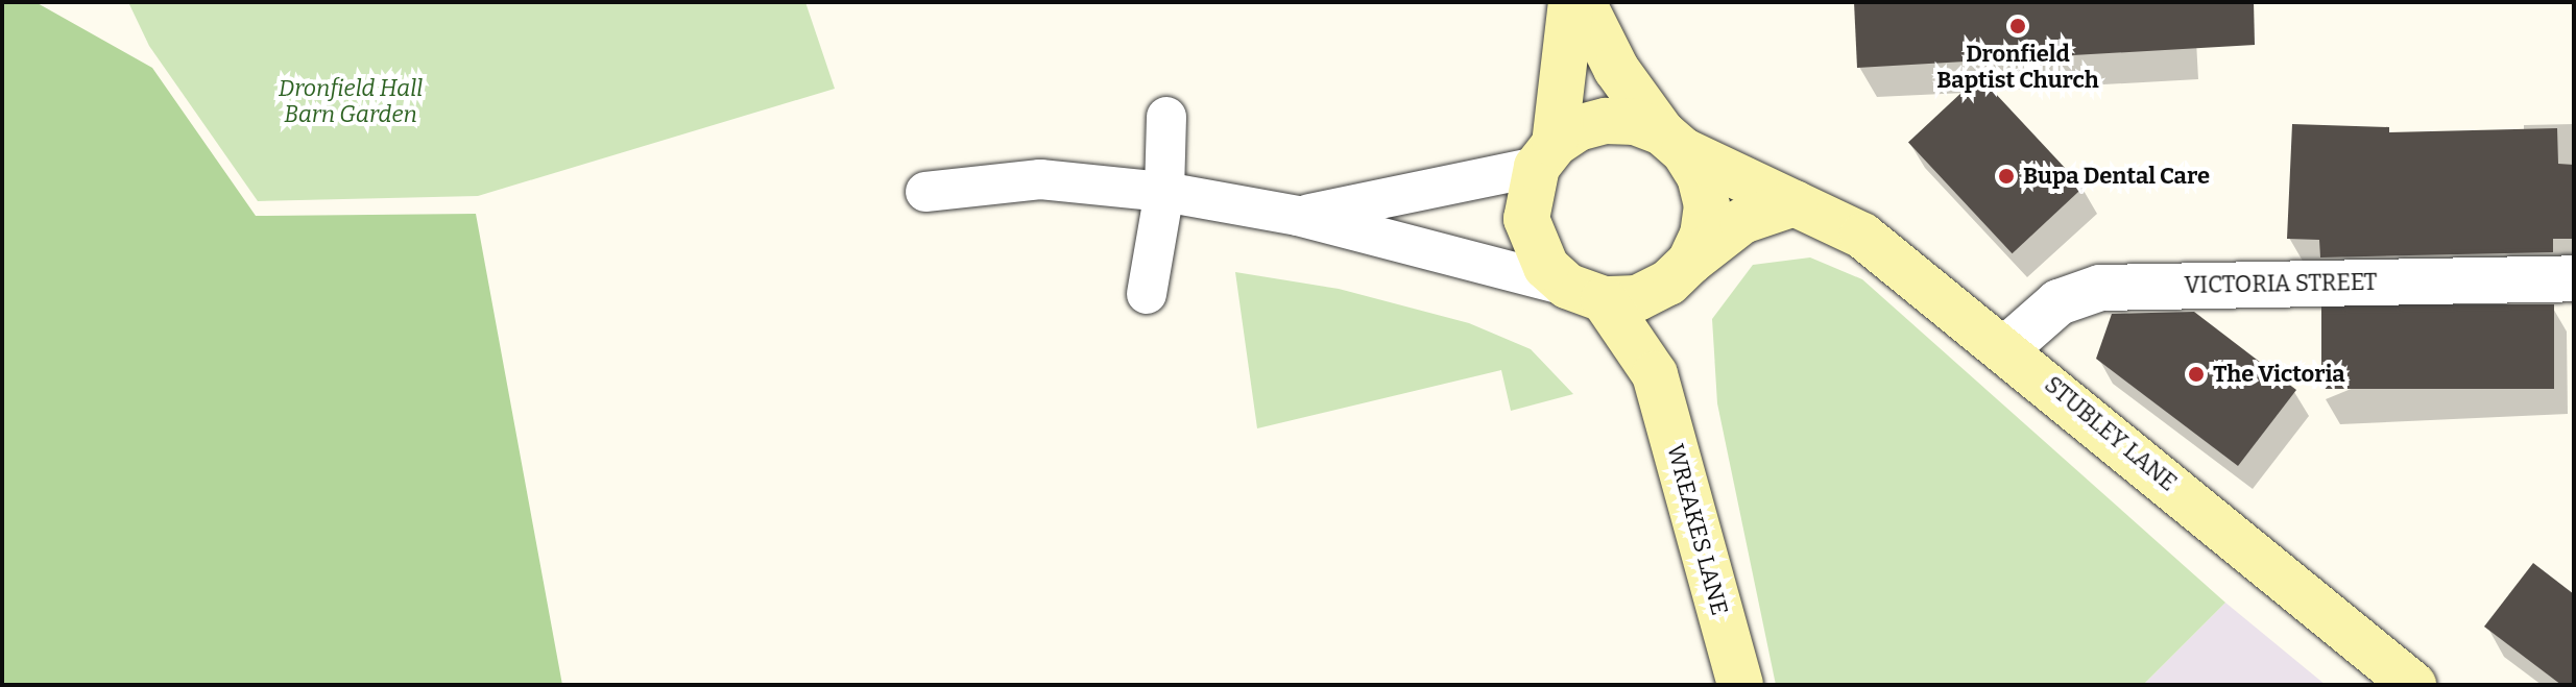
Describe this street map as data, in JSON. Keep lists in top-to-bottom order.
{
  "streets": {
    "street": ["VICTORIA STREET", "STUBLEY LANE", "WREAKES LANE"]
  },
  "crossings": [
    ["VICTORIA STREET", "STUBLEY LANE"],
    ["STUBLEY LANE", "WREAKES LANE"]
  ],
  "parks": ["Dronfield Hall Barn Garden"],
  "places": ["Dronfield Baptist Church", "Bupa Dental Care", "The Victoria"]
}
